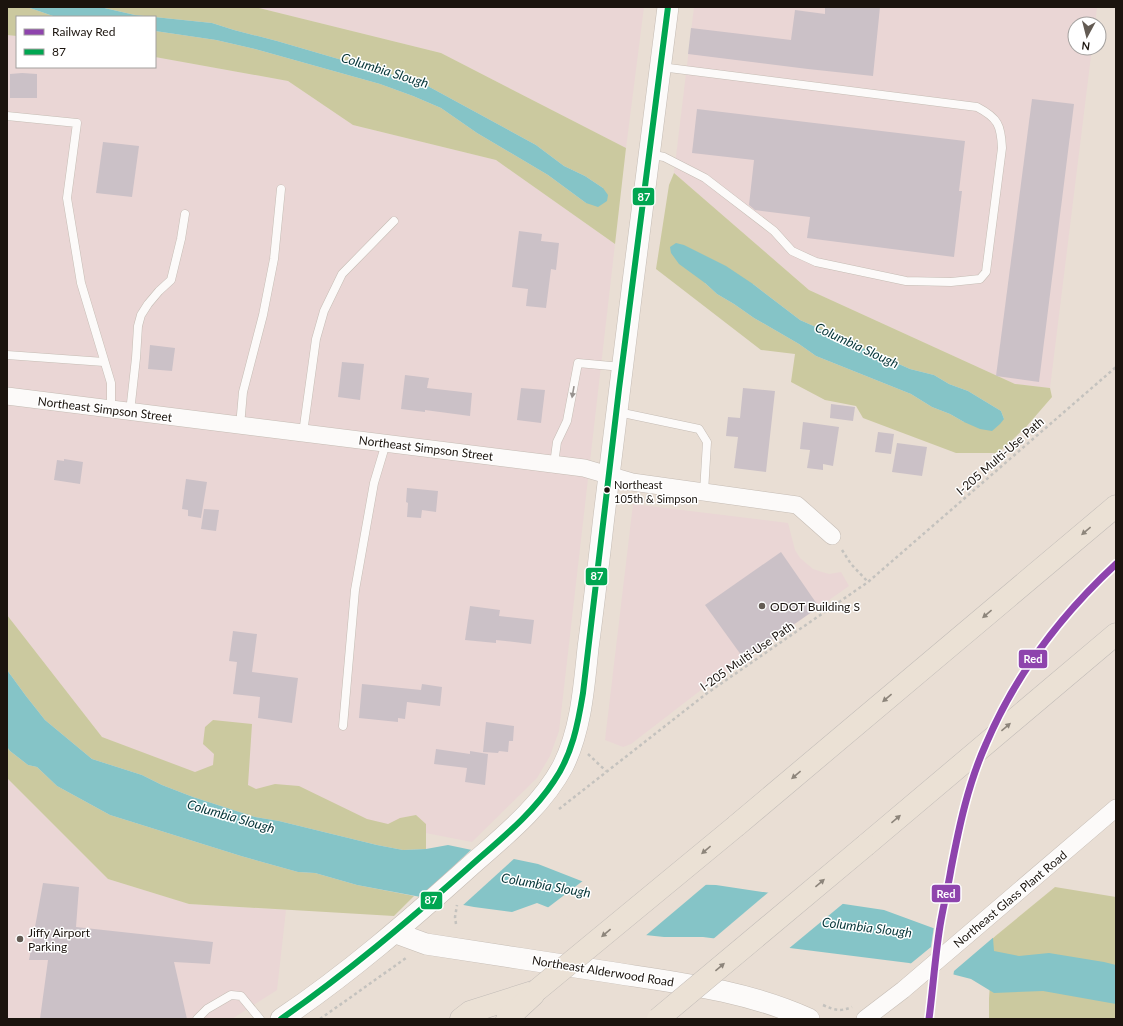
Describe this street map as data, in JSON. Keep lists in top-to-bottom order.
{
  "streets": {
    "street": ["Northeast Simpson Street", "Northeast Glass Plant Road", "Northeast Alderwood Road"],
    "path": ["I-205 Multi-Use Path"]
  },
  "water": ["Columbia Slough"],
  "places": ["Northeast 105th & Simpson", "ODOT Building S", "Jiffy Airport Parking"],
  "lines": ["transit line 87", "rail line Red"],
  "legend": ["Railway Red", "87"],
  "north": "bottom"
}
